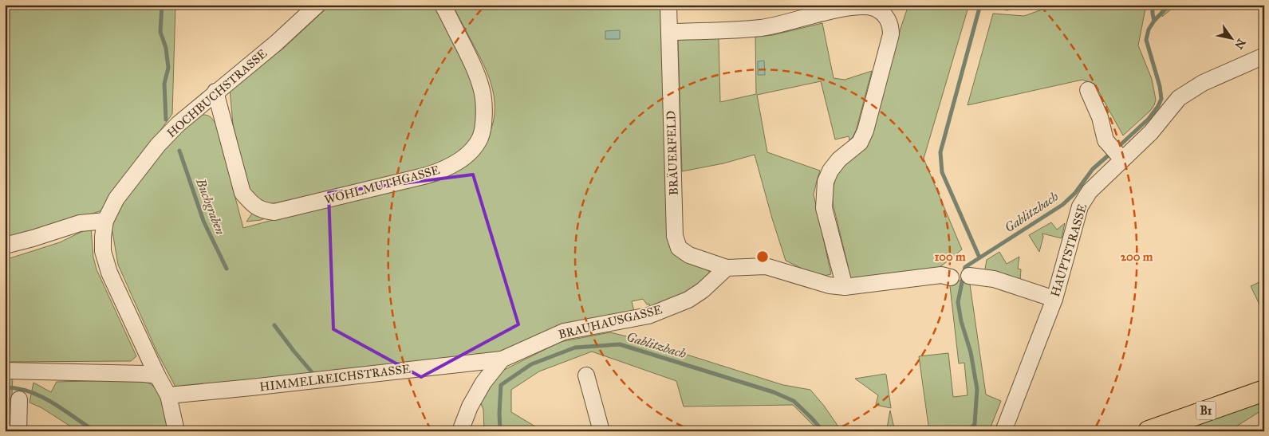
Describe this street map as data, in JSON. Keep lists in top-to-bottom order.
{
  "streets": {
    "main road": ["B1"],
    "street": [
      "HOCHBUCHSTRASSE",
      "BRÄUERFELD",
      "WOHLMUTHGASSE",
      "HAUPTSTRASSE",
      "BRAUHAUSGASSE",
      "HIMMELREICHSTRASSE"
    ]
  },
  "crossings": [
    ["HOCHBUCHSTRASSE", "WOHLMUTHGASSE"],
    ["HOCHBUCHSTRASSE", "HIMMELREICHSTRASSE"],
    ["BRÄUERFELD", "BRAUHAUSGASSE"],
    ["BRAUHAUSGASSE", "HIMMELREICHSTRASSE"]
  ],
  "water": ["Buchgraben", "Gablitzbach"],
  "north": "bottom right",
  "rings": ["100 m", "200 m"]
}
